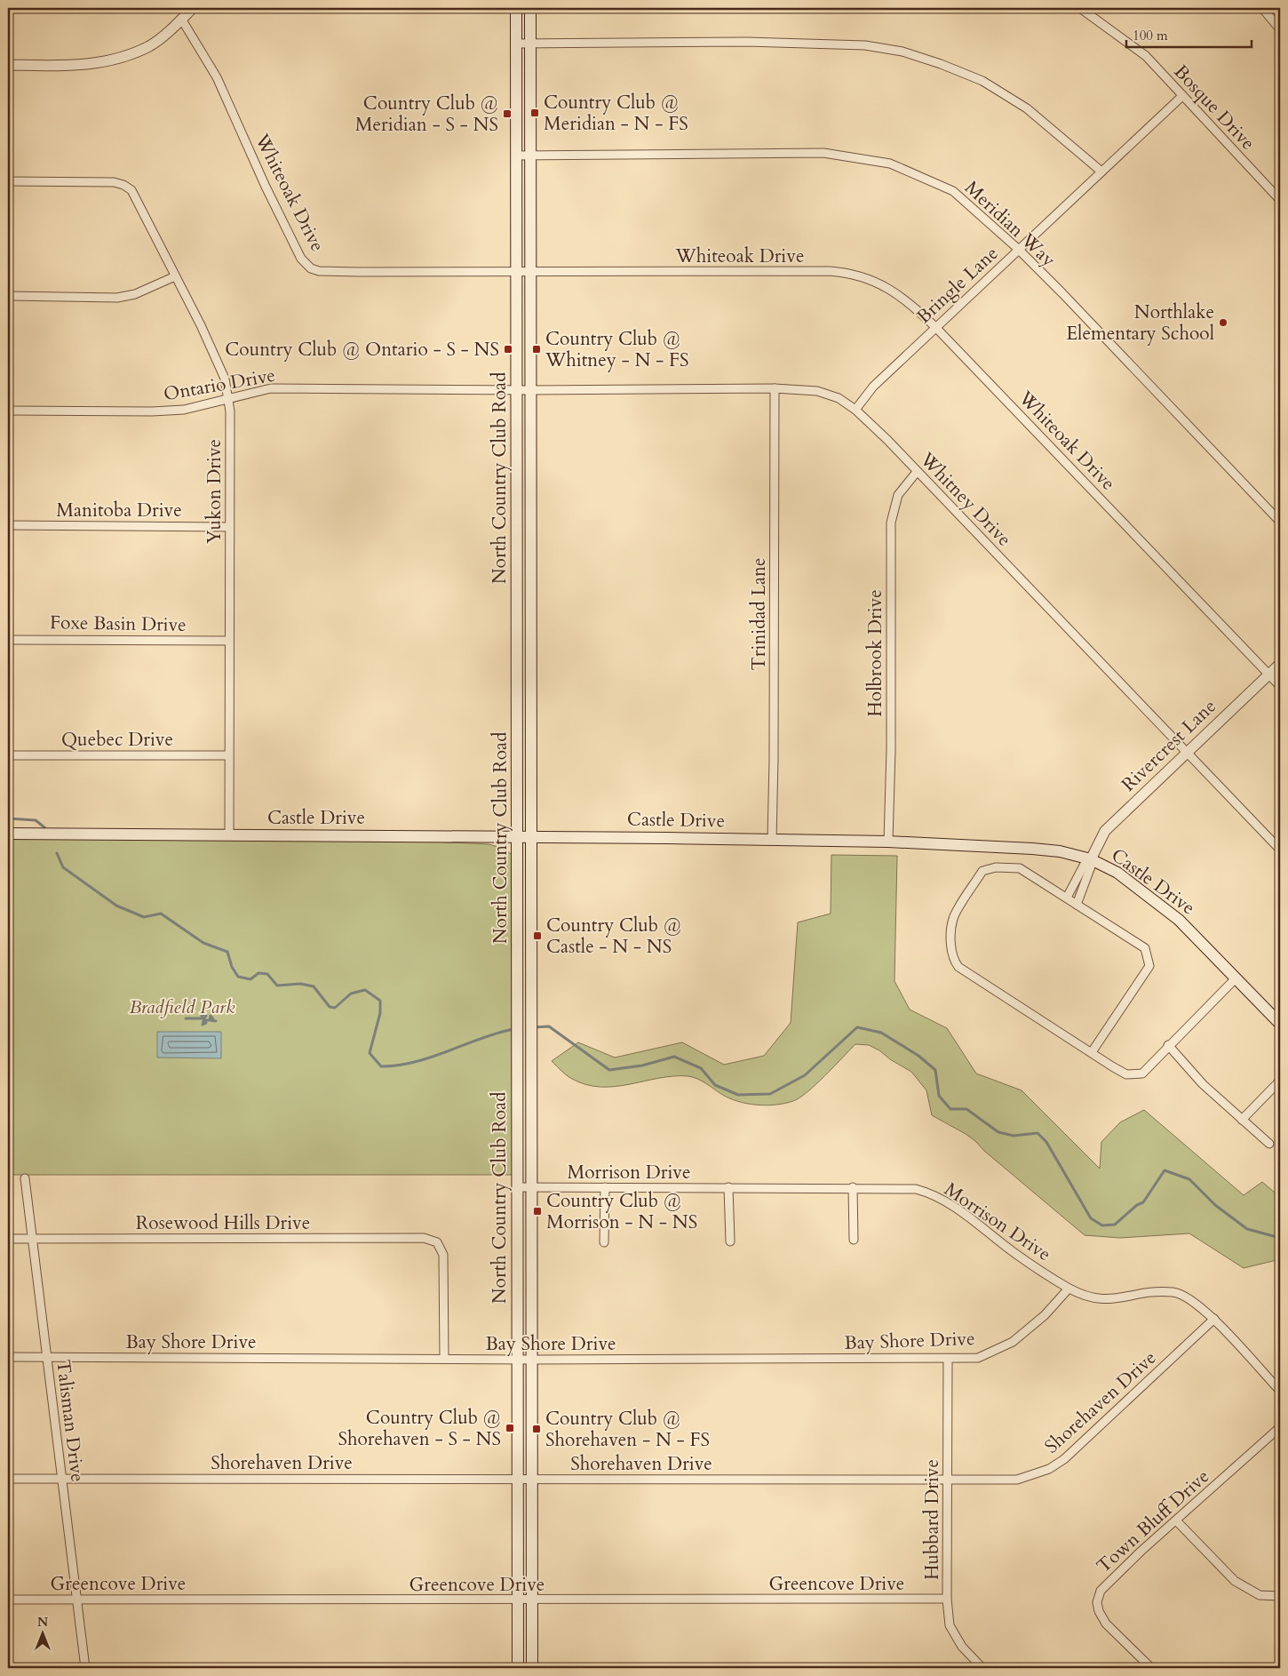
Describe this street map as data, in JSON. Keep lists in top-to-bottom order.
{
  "streets": {
    "main road": ["North Country Club Road", "Castle Drive"],
    "street": [
      "Bosque Drive",
      "Whiteoak Drive",
      "Meridian Way",
      "Bringle Lane",
      "Ontario Drive",
      "Yukon Drive",
      "Whitney Drive",
      "Manitoba Drive",
      "Trinidad Lane",
      "Foxe Basin Drive",
      "Holbrook Drive",
      "Quebec Drive",
      "Rivercrest Lane",
      "Morrison Drive",
      "Rosewood Hills Drive",
      "Bay Shore Drive",
      "Shorehaven Drive",
      "Talisman Drive",
      "Hubbard Drive",
      "Town Bluff Drive",
      "Greencove Drive"
    ]
  },
  "crossings": [
    ["Bosque Drive", "Bringle Lane"],
    ["Whiteoak Drive", "Bringle Lane"],
    ["Whiteoak Drive", "North Country Club Road"],
    ["Whiteoak Drive", "Rivercrest Lane"],
    ["Meridian Way", "Bringle Lane"],
    ["Meridian Way", "North Country Club Road"],
    ["Bringle Lane", "Whitney Drive"],
    ["Ontario Drive", "North Country Club Road"],
    ["Ontario Drive", "Yukon Drive"],
    ["Ontario Drive", "Whitney Drive"],
    ["North Country Club Road", "Whitney Drive"],
    ["North Country Club Road", "Castle Drive"],
    ["North Country Club Road", "Morrison Drive"],
    ["North Country Club Road", "Bay Shore Drive"],
    ["North Country Club Road", "Shorehaven Drive"],
    ["North Country Club Road", "Greencove Drive"],
    ["Yukon Drive", "Manitoba Drive"],
    ["Yukon Drive", "Foxe Basin Drive"],
    ["Yukon Drive", "Quebec Drive"],
    ["Yukon Drive", "Castle Drive"],
    ["Whitney Drive", "Trinidad Lane"],
    ["Whitney Drive", "Holbrook Drive"],
    ["Whitney Drive", "Rivercrest Lane"],
    ["Trinidad Lane", "Castle Drive"],
    ["Holbrook Drive", "Castle Drive"],
    ["Rivercrest Lane", "Castle Drive"],
    ["Morrison Drive", "Bay Shore Drive"],
    ["Morrison Drive", "Shorehaven Drive"],
    ["Rosewood Hills Drive", "Bay Shore Drive"],
    ["Rosewood Hills Drive", "Talisman Drive"],
    ["Bay Shore Drive", "Talisman Drive"],
    ["Bay Shore Drive", "Hubbard Drive"],
    ["Shorehaven Drive", "Talisman Drive"],
    ["Shorehaven Drive", "Hubbard Drive"],
    ["Talisman Drive", "Greencove Drive"],
    ["Hubbard Drive", "Greencove Drive"]
  ],
  "parks": ["Bradfield Park"],
  "places": {
    "transit": [
      "Country Club @ Meridian - N - FS",
      "Country Club @ Meridian - S - NS",
      "Country Club @ Ontario - S - NS",
      "Country Club @ Whitney - N - FS",
      "Country Club @ Castle - N - NS",
      "Country Club @ Morrison - N - NS",
      "Country Club @ Shorehaven - S - NS",
      "Country Club @ Shorehaven - N - FS"
    ],
    "other": ["Northlake Elementary School"]
  },
  "scale_bar": "100 m",
  "north": "top"
}
